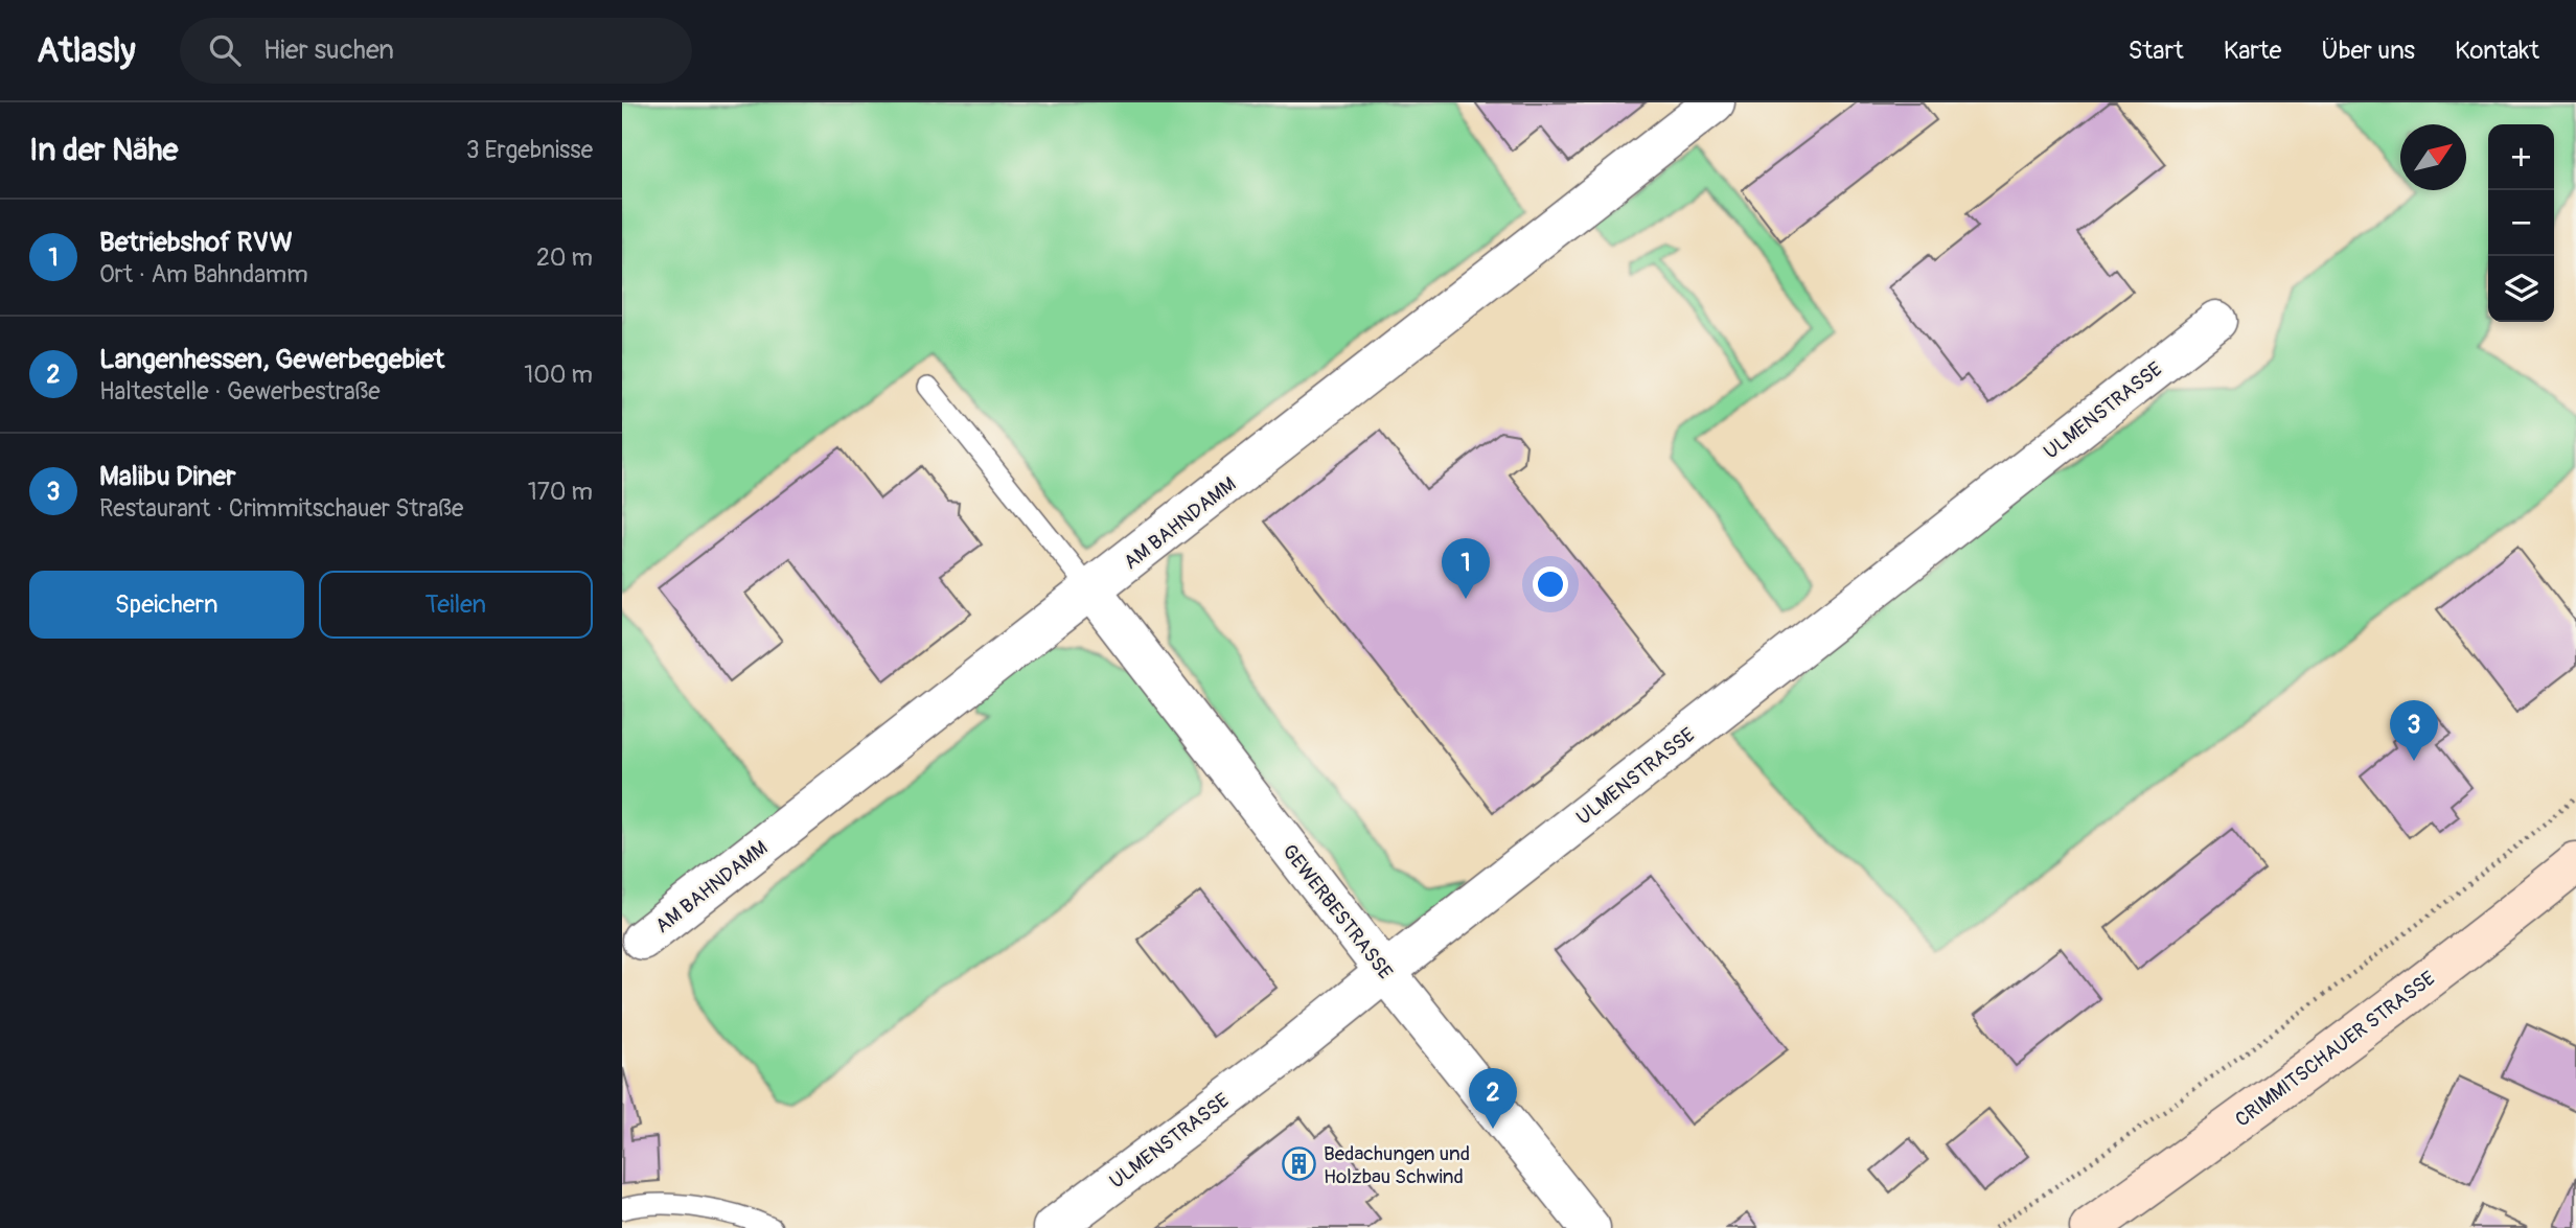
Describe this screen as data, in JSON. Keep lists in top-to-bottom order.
{
  "streets": {
    "street": [
      "ULMENSTRASSE",
      "AM BAHNDAMM",
      "GEWERBESTRASSE",
      "CRIMMITSCHAUER STRASSE"
    ]
  },
  "crossings": [
    ["ULMENSTRASSE", "GEWERBESTRASSE"],
    ["AM BAHNDAMM", "GEWERBESTRASSE"]
  ],
  "places": {
    "building": ["Bedachungen und Holzbau Schwind"]
  },
  "north": "top right",
  "page": {
    "header": "Atlasly",
    "search": "Hier suchen",
    "nav": [
      "Start",
      "Karte",
      "Über uns",
      "Kontakt"
    ],
    "heading": ["In der Nähe", "3 Ergebnisse"],
    "map_buttons": ["+", "−"],
    "list": [
      {
        "mark": "1",
        "name": "Betriebshof RVW",
        "note": "Ort · Am Bahndamm",
        "value": "20 m"
      },
      {
        "mark": "2",
        "name": "Langenhessen, Gewerbegebiet",
        "note": "Haltestelle · Gewerbestraße",
        "value": "100 m"
      },
      {
        "mark": "3",
        "name": "Malibu Diner",
        "note": "Restaurant · Crimmitschauer Straße",
        "value": "170 m"
      }
    ],
    "pins": ["1", "3", "2"],
    "buttons": ["Speichern", "Teilen"]
  }
}
